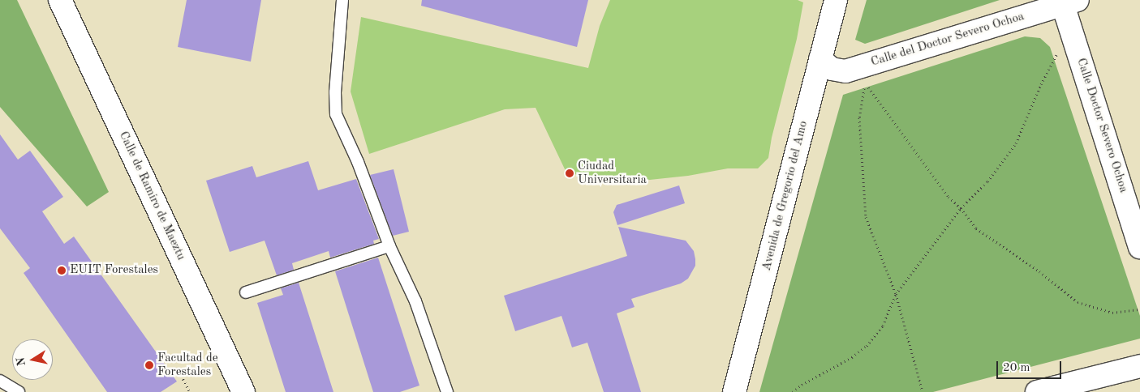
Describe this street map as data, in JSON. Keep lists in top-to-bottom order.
{
  "streets": {
    "street": [
      "Calle del Doctor Severo Ochoa",
      "Calle Doctor Severo Ochoa",
      "Calle de Ramiro de Maeztu",
      "Avenida de Gregorio del Amo"
    ]
  },
  "crossings": [
    ["Calle del Doctor Severo Ochoa", "Calle Doctor Severo Ochoa"],
    ["Calle del Doctor Severo Ochoa", "Avenida de Gregorio del Amo"]
  ],
  "places": ["Ciudad Universitaria", "EUIT Forestales", "Facultad de Forestales"],
  "scale_bar": "20 m",
  "north": "left"
}
